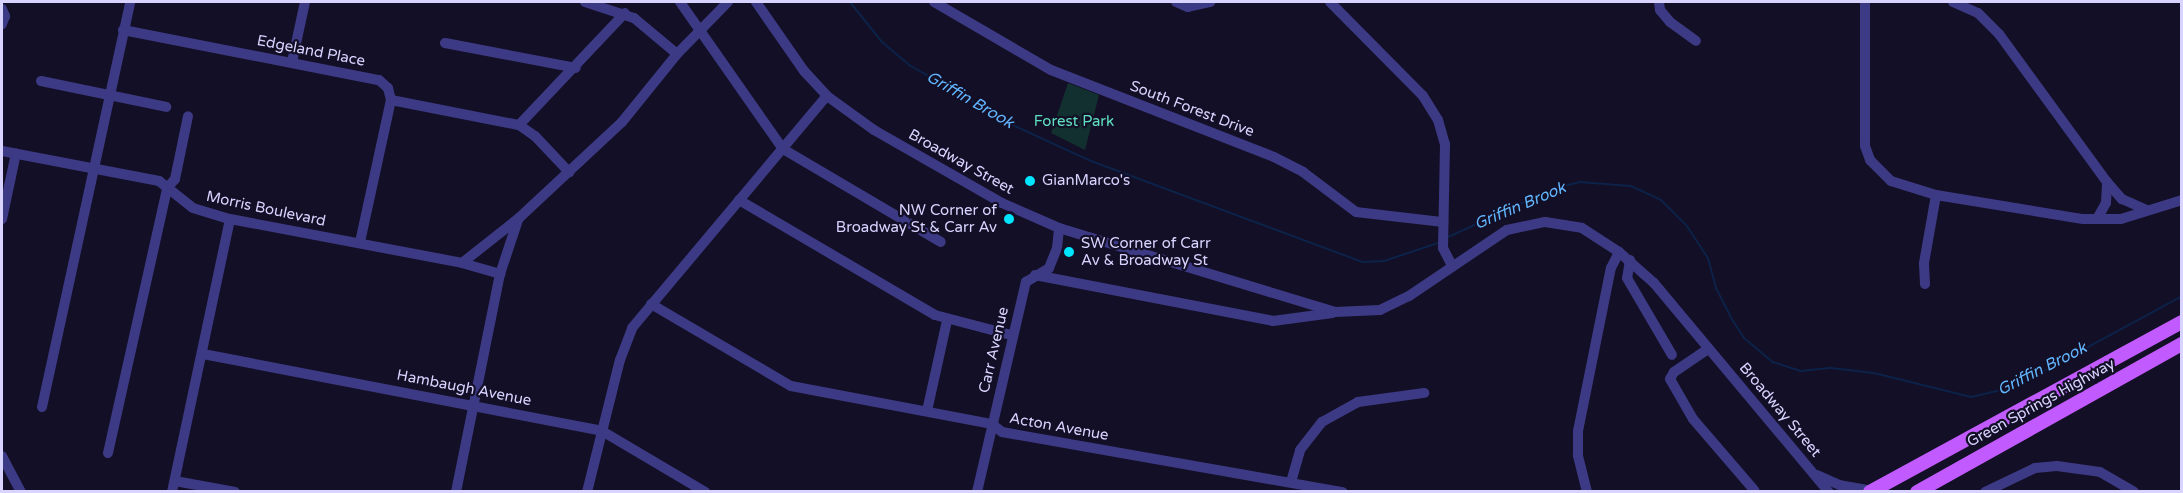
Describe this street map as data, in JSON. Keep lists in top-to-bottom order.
{
  "streets": {
    "main road": ["Green Springs Highway"],
    "street": [
      "Edgeland Place",
      "South Forest Drive",
      "Broadway Street",
      "Morris Boulevard",
      "Carr Avenue",
      "Hambaugh Avenue",
      "Acton Avenue"
    ]
  },
  "crossings": [
    ["Broadway Street", "Carr Avenue"],
    ["Carr Avenue", "Acton Avenue"]
  ],
  "water": ["Griffin Brook"],
  "parks": ["Forest Park"],
  "places": ["GianMarco's", "NW Corner of Broadway St & Carr Av", "SW Corner of Carr Av & Broadway St"]
}
